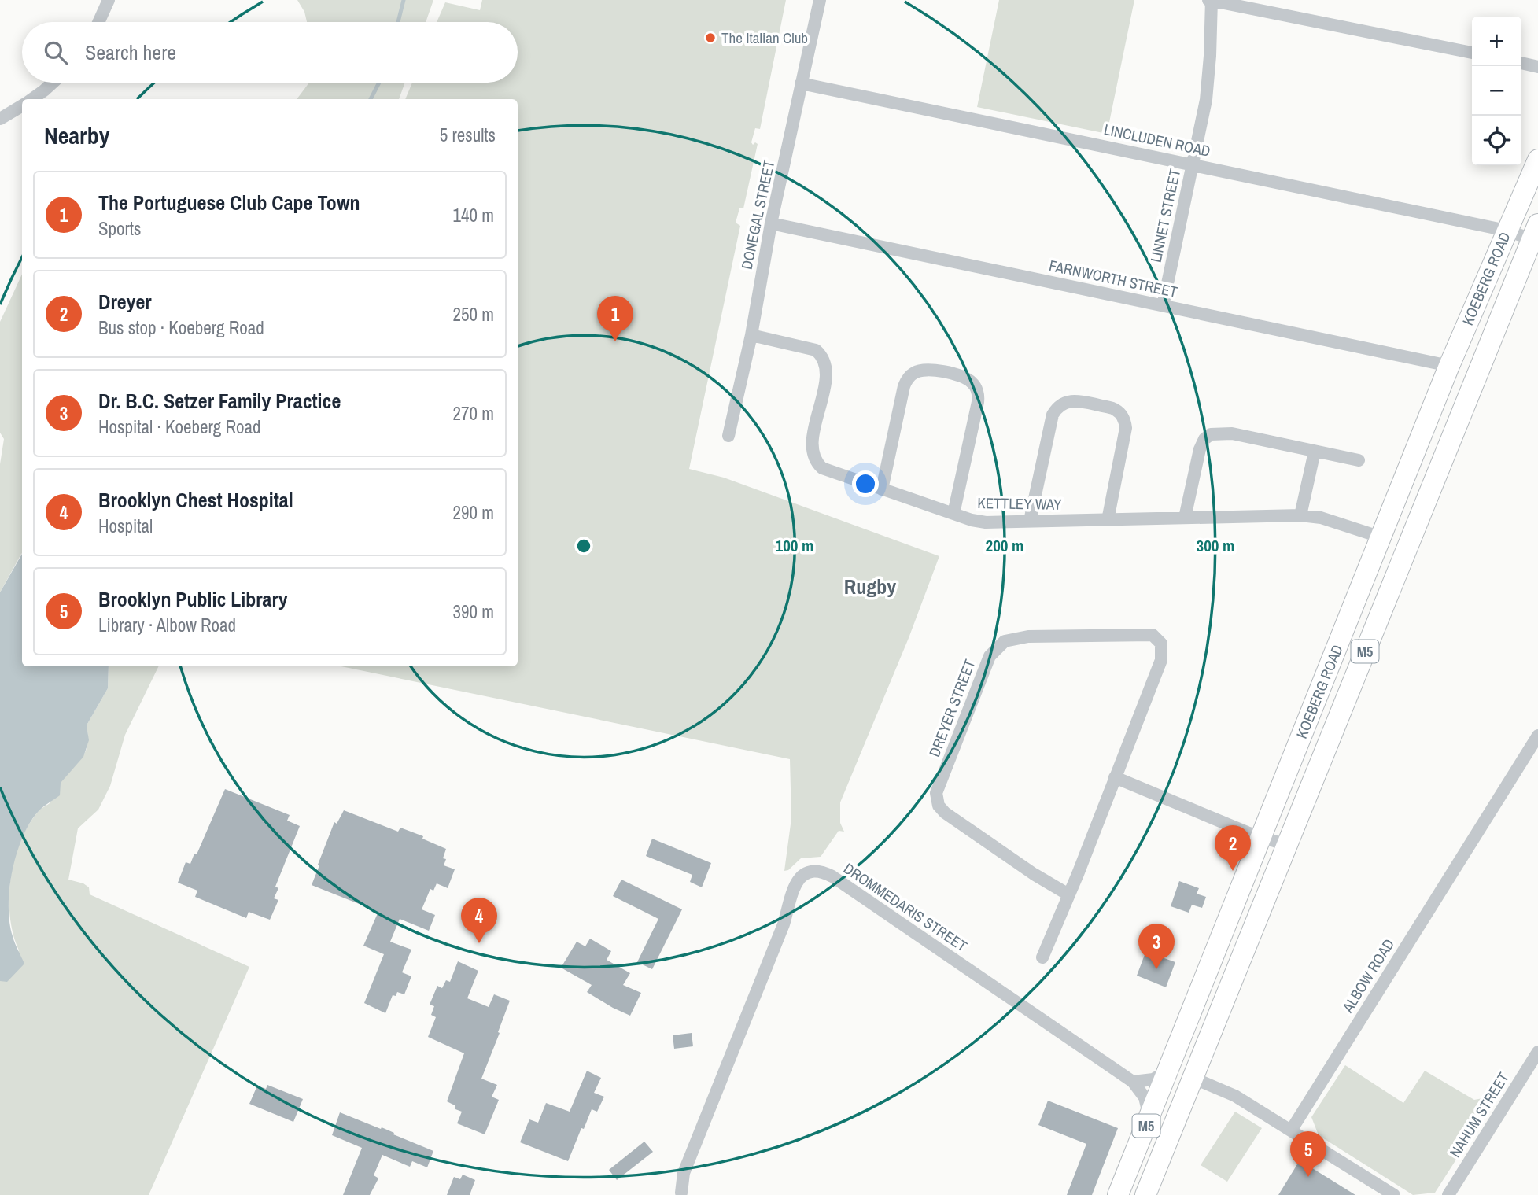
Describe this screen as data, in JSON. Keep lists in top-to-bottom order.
{
  "streets": {
    "main road": ["KOEBERG ROAD", "M5"],
    "street": [
      "LINCLUDEN ROAD",
      "DONEGAL STREET",
      "LINNET STREET",
      "FARNWORTH STREET",
      "KETTLEY WAY",
      "DREYER STREET",
      "DROMMEDARIS STREET",
      "ALBOW ROAD",
      "NAHUM STREET"
    ]
  },
  "crossings": [
    ["LINCLUDEN ROAD", "DONEGAL STREET"],
    ["LINCLUDEN ROAD", "LINNET STREET"],
    ["LINCLUDEN ROAD", "KOEBERG ROAD"],
    ["DONEGAL STREET", "FARNWORTH STREET"],
    ["DONEGAL STREET", "KETTLEY WAY"],
    ["LINNET STREET", "FARNWORTH STREET"],
    ["FARNWORTH STREET", "KOEBERG ROAD"],
    ["KOEBERG ROAD", "KETTLEY WAY"],
    ["KOEBERG ROAD", "DROMMEDARIS STREET"]
  ],
  "districts": ["Rugby"],
  "places": ["The Italian Club"],
  "page": {
    "map_buttons": ["+", "−"],
    "search": "Search here",
    "heading": ["Nearby", "5 results"],
    "list": [
      {
        "mark": "1",
        "name": "The Portuguese Club Cape Town",
        "note": "Sports",
        "value": "140 m"
      },
      {
        "mark": "2",
        "name": "Dreyer",
        "note": "Bus stop · Koeberg Road",
        "value": "250 m"
      },
      {
        "mark": "3",
        "name": "Dr. B.C. Setzer Family Practice",
        "note": "Hospital · Koeberg Road",
        "value": "270 m"
      },
      {
        "mark": "4",
        "name": "Brooklyn Chest Hospital",
        "note": "Hospital",
        "value": "290 m"
      },
      {
        "mark": "5",
        "name": "Brooklyn Public Library",
        "note": "Library · Albow Road",
        "value": "390 m"
      }
    ],
    "pins": [
      "1",
      "2",
      "4",
      "3",
      "5"
    ]
  },
  "rings": ["100 m", "200 m", "300 m"]
}
